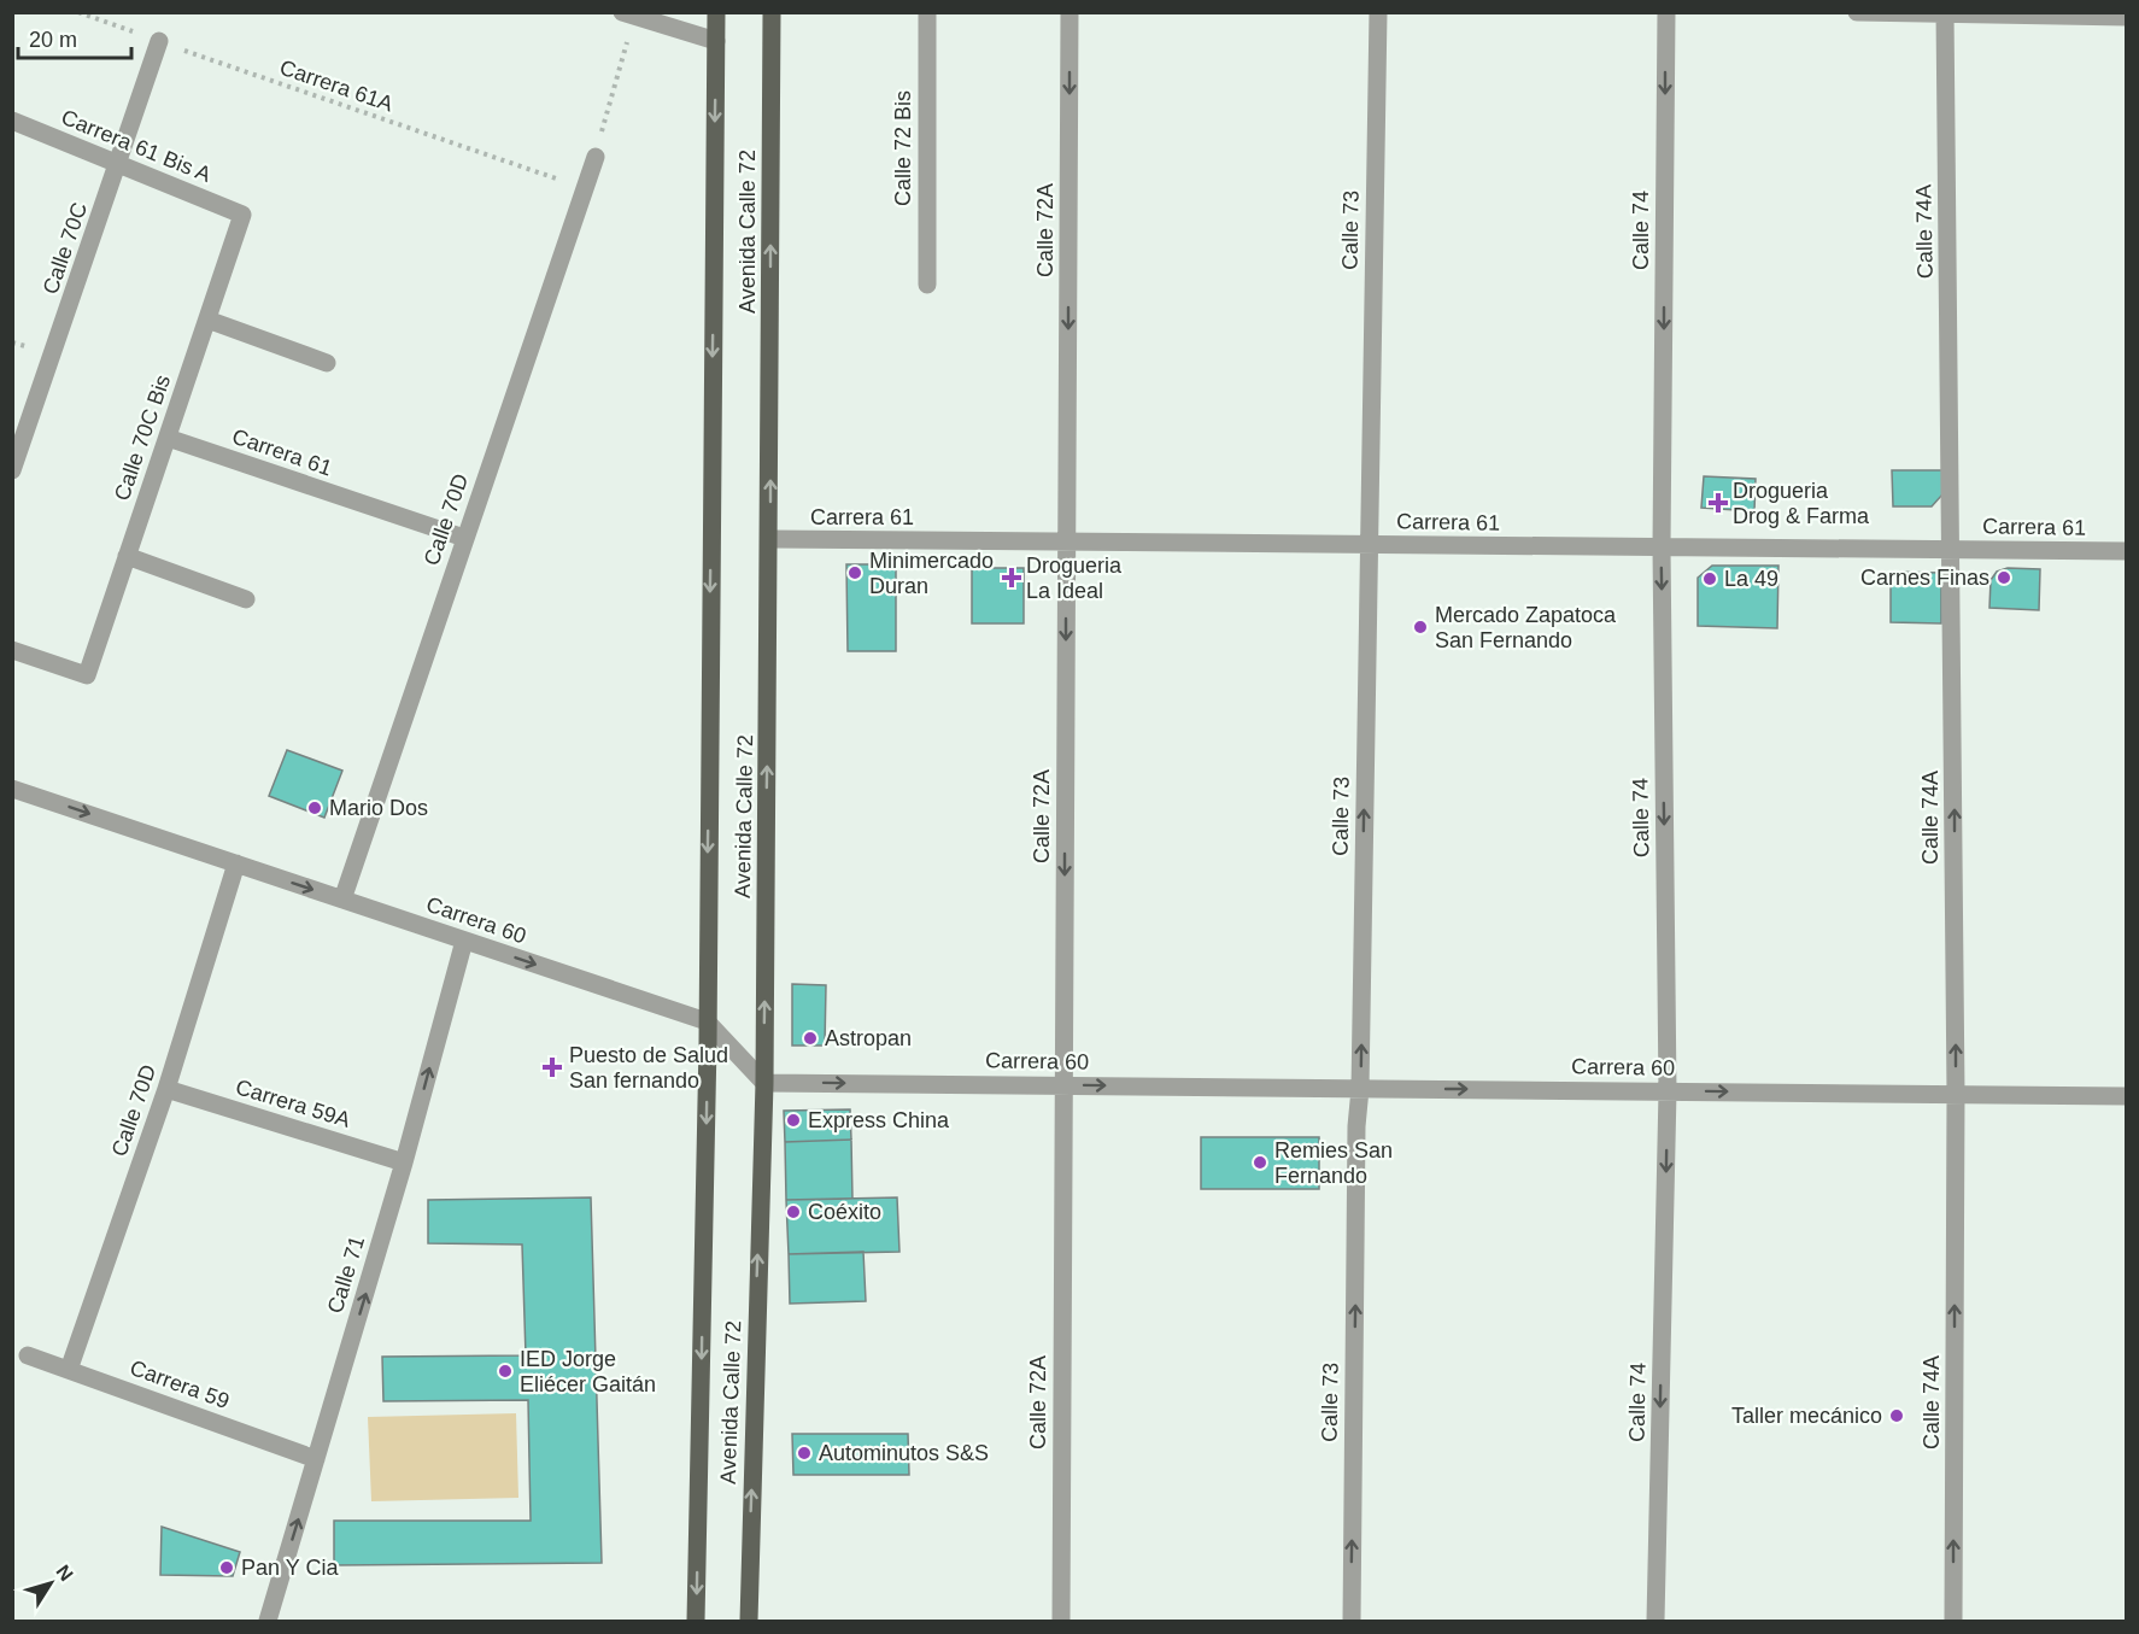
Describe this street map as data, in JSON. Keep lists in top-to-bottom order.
{
  "streets": {
    "main road": ["Avenida Calle 72"],
    "street": [
      "Carrera 61 Bis A",
      "Calle 72 Bis",
      "Calle 72A",
      "Calle 73",
      "Calle 74",
      "Calle 74A",
      "Calle 70C",
      "Calle 70C Bis",
      "Carrera 61",
      "Calle 70D",
      "Carrera 60",
      "Carrera 59A",
      "Calle 71",
      "Carrera 59"
    ],
    "path": ["Carrera 61A"]
  },
  "crossings": [
    ["Carrera 61A", "Calle 70C"],
    ["Carrera 61A", "Calle 70D"],
    ["Carrera 61 Bis A", "Calle 70C"],
    ["Carrera 61 Bis A", "Calle 70C Bis"],
    ["Calle 72A", "Carrera 61"],
    ["Calle 72A", "Carrera 60"],
    ["Calle 73", "Carrera 61"],
    ["Calle 73", "Carrera 60"],
    ["Calle 74", "Carrera 61"],
    ["Calle 74", "Carrera 60"],
    ["Avenida Calle 72", "Carrera 61"],
    ["Avenida Calle 72", "Carrera 60"],
    ["Calle 74A", "Carrera 61"],
    ["Calle 74A", "Carrera 60"],
    ["Calle 70C Bis", "Carrera 61"],
    ["Carrera 61", "Calle 70D"],
    ["Calle 70D", "Carrera 60"],
    ["Calle 70D", "Carrera 59A"],
    ["Calle 70D", "Carrera 59"],
    ["Carrera 60", "Calle 71"],
    ["Carrera 59A", "Calle 71"],
    ["Calle 71", "Carrera 59"]
  ],
  "one_way": [
    "Calle 72A",
    "Calle 73",
    "Calle 74",
    "Calle 74A",
    "Carrera 60",
    "Calle 71"
  ],
  "places": {
    "health": ["Drogueria Drog & Farma", "Drogueria La Ideal", "Puesto de Salud San fernando"],
    "other": [
      "Minimercado Duran",
      "Carnes Finas",
      "La 49",
      "Mercado Zapatoca San Fernando",
      "Mario Dos",
      "Astropan",
      "Express China",
      "Remies San Fernando",
      "Coéxito",
      "IED Jorge Eliécer Gaitán",
      "Taller mecánico",
      "Autominutos S&S",
      "Pan Y Cia"
    ]
  },
  "scale_bar": "20 m",
  "north": "top right"
}
